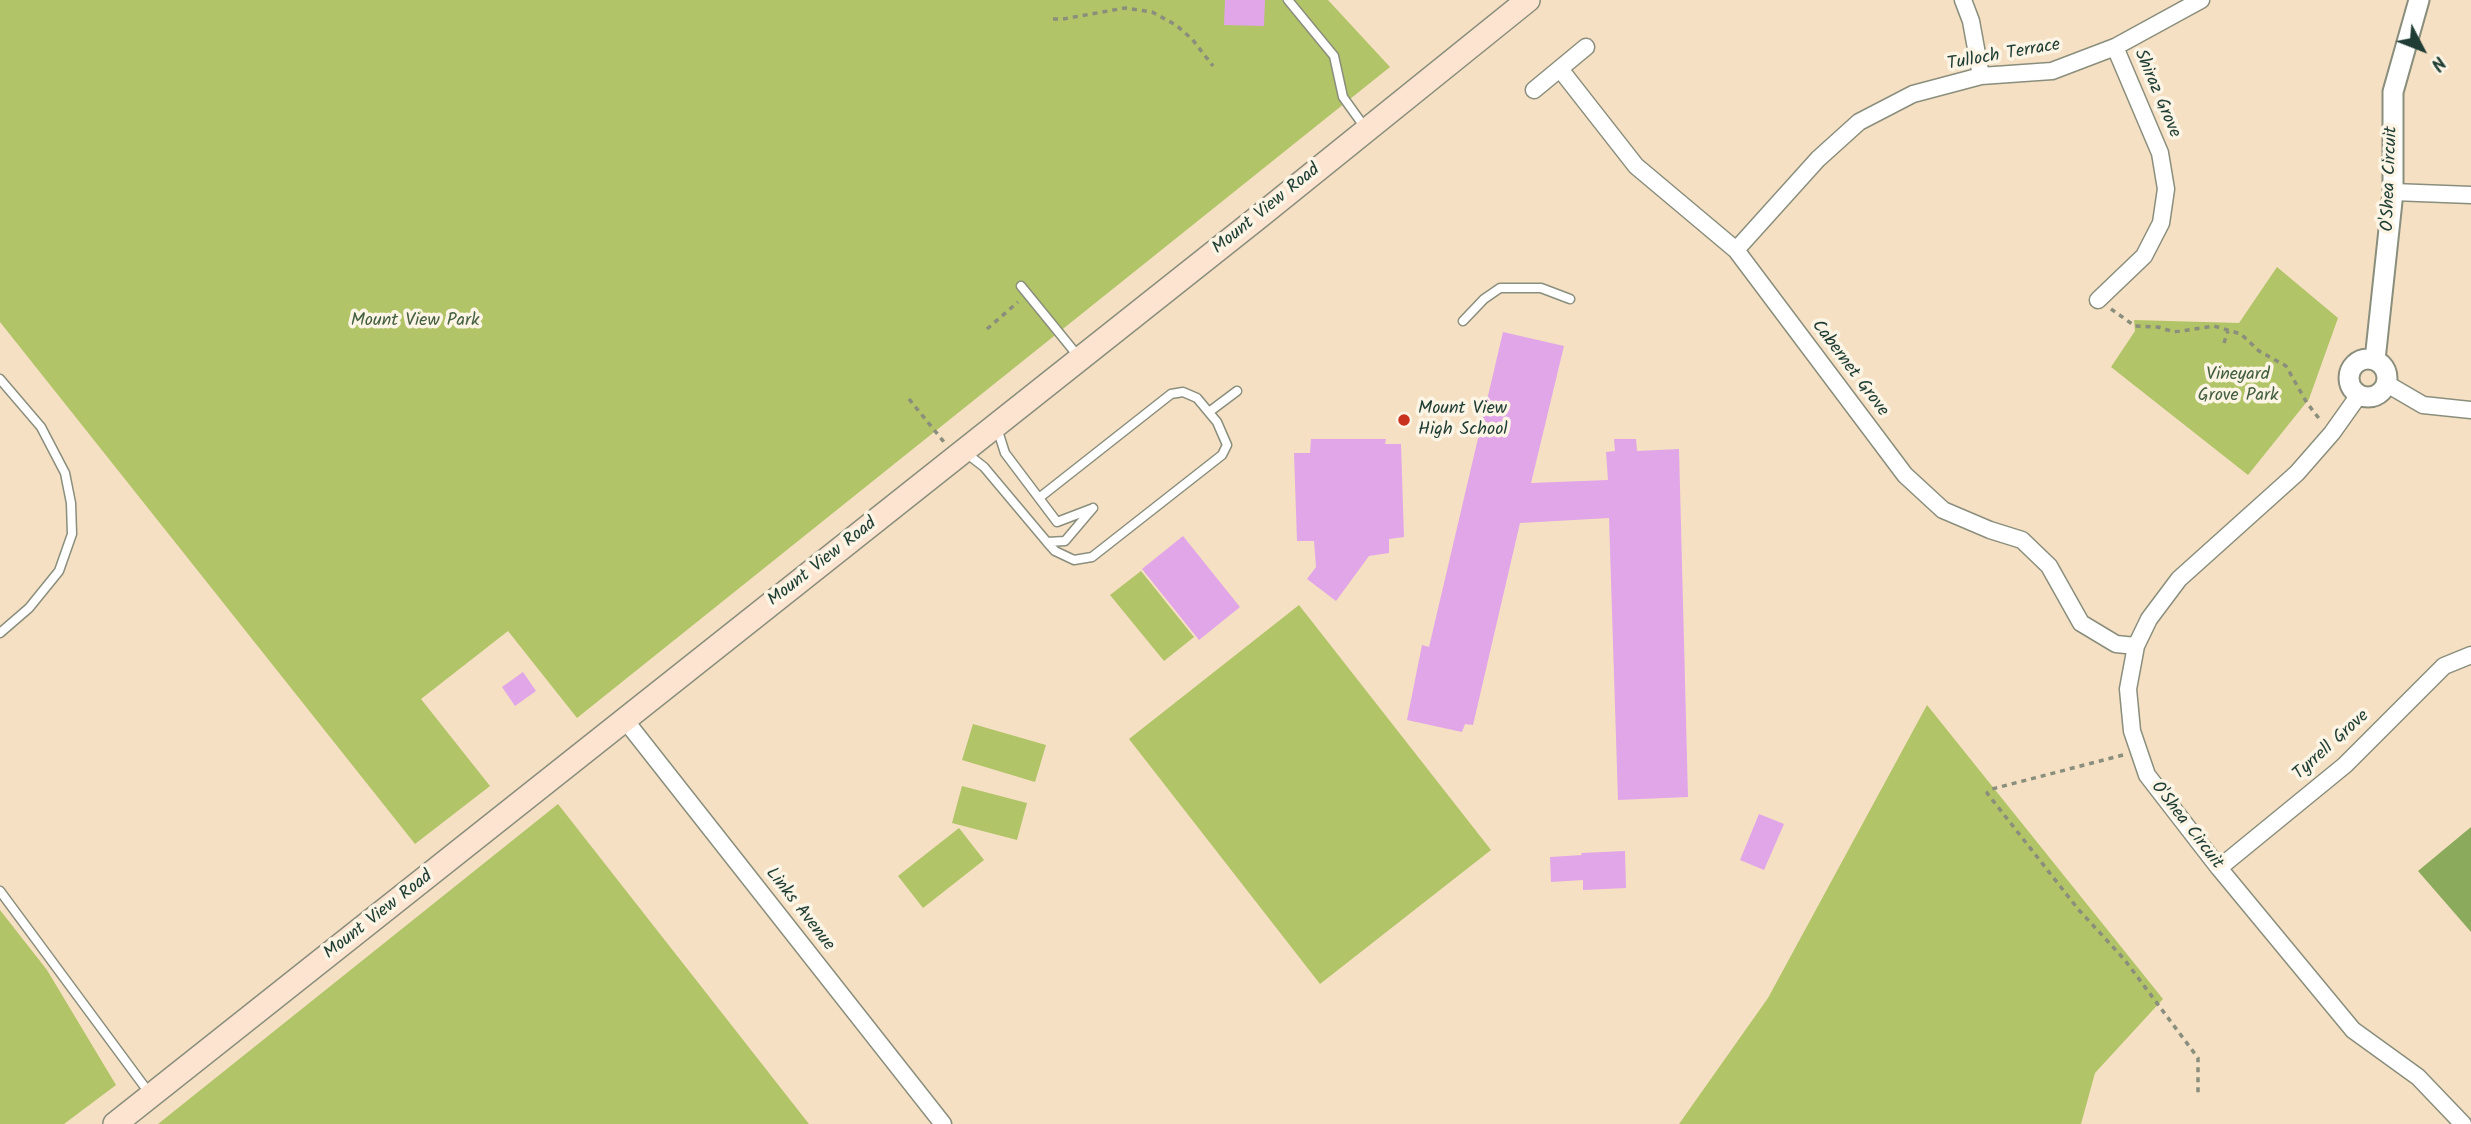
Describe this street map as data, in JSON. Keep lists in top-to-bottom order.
{
  "streets": {
    "main road": ["Mount View Road"],
    "street": [
      "Tulloch Terrace",
      "Shiraz Grove",
      "O'Shea Circuit",
      "Cabernet Grove",
      "Tyrrell Grove",
      "Links Avenue"
    ]
  },
  "crossings": [
    ["Tulloch Terrace", "Shiraz Grove"],
    ["Tulloch Terrace", "Cabernet Grove"],
    ["O'Shea Circuit", "Cabernet Grove"],
    ["O'Shea Circuit", "Tyrrell Grove"],
    ["Mount View Road", "Links Avenue"]
  ],
  "parks": ["Mount View Park", "Vineyard Grove Park"],
  "places": ["Mount View High School"],
  "north": "bottom right"
}
